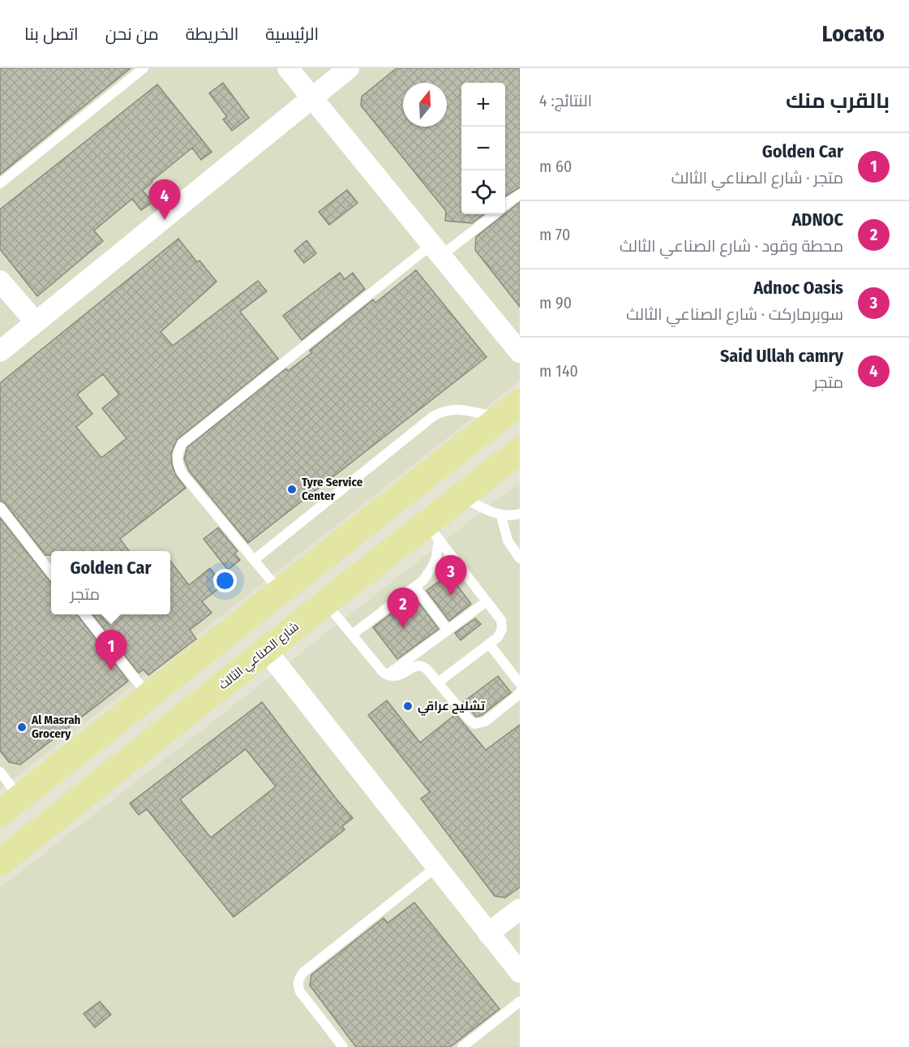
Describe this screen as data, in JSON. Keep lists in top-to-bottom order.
{
  "streets": {
    "main road": ["شارع الصناعي الثالث"]
  },
  "places": ["Tyre Service Center", "تشليح عراقي", "Al Masrah Grocery"],
  "north": "top",
  "page": {
    "header": "Locato",
    "nav": [
      "الرئيسية",
      "الخريطة",
      "من نحن",
      "اتصل بنا"
    ],
    "heading": ["بالقرب منك", "النتائج: 4"],
    "map_buttons": ["+", "−"],
    "list": [
      {
        "mark": "1",
        "name": "Golden Car",
        "note": "متجر · شارع الصناعي الثالث",
        "value": "60 m"
      },
      {
        "mark": "2",
        "name": "ADNOC",
        "note": "محطة وقود · شارع الصناعي الثالث",
        "value": "70 m"
      },
      {
        "mark": "3",
        "name": "Adnoc Oasis",
        "note": "سوبرماركت · شارع الصناعي الثالث",
        "value": "90 m"
      },
      {
        "mark": "4",
        "name": "Said Ullah camry",
        "note": "متجر",
        "value": "140 m"
      }
    ],
    "pins": [
      "4",
      "3",
      "2",
      "1"
    ],
    "popup": ["Golden Car", "متجر"]
  }
}
